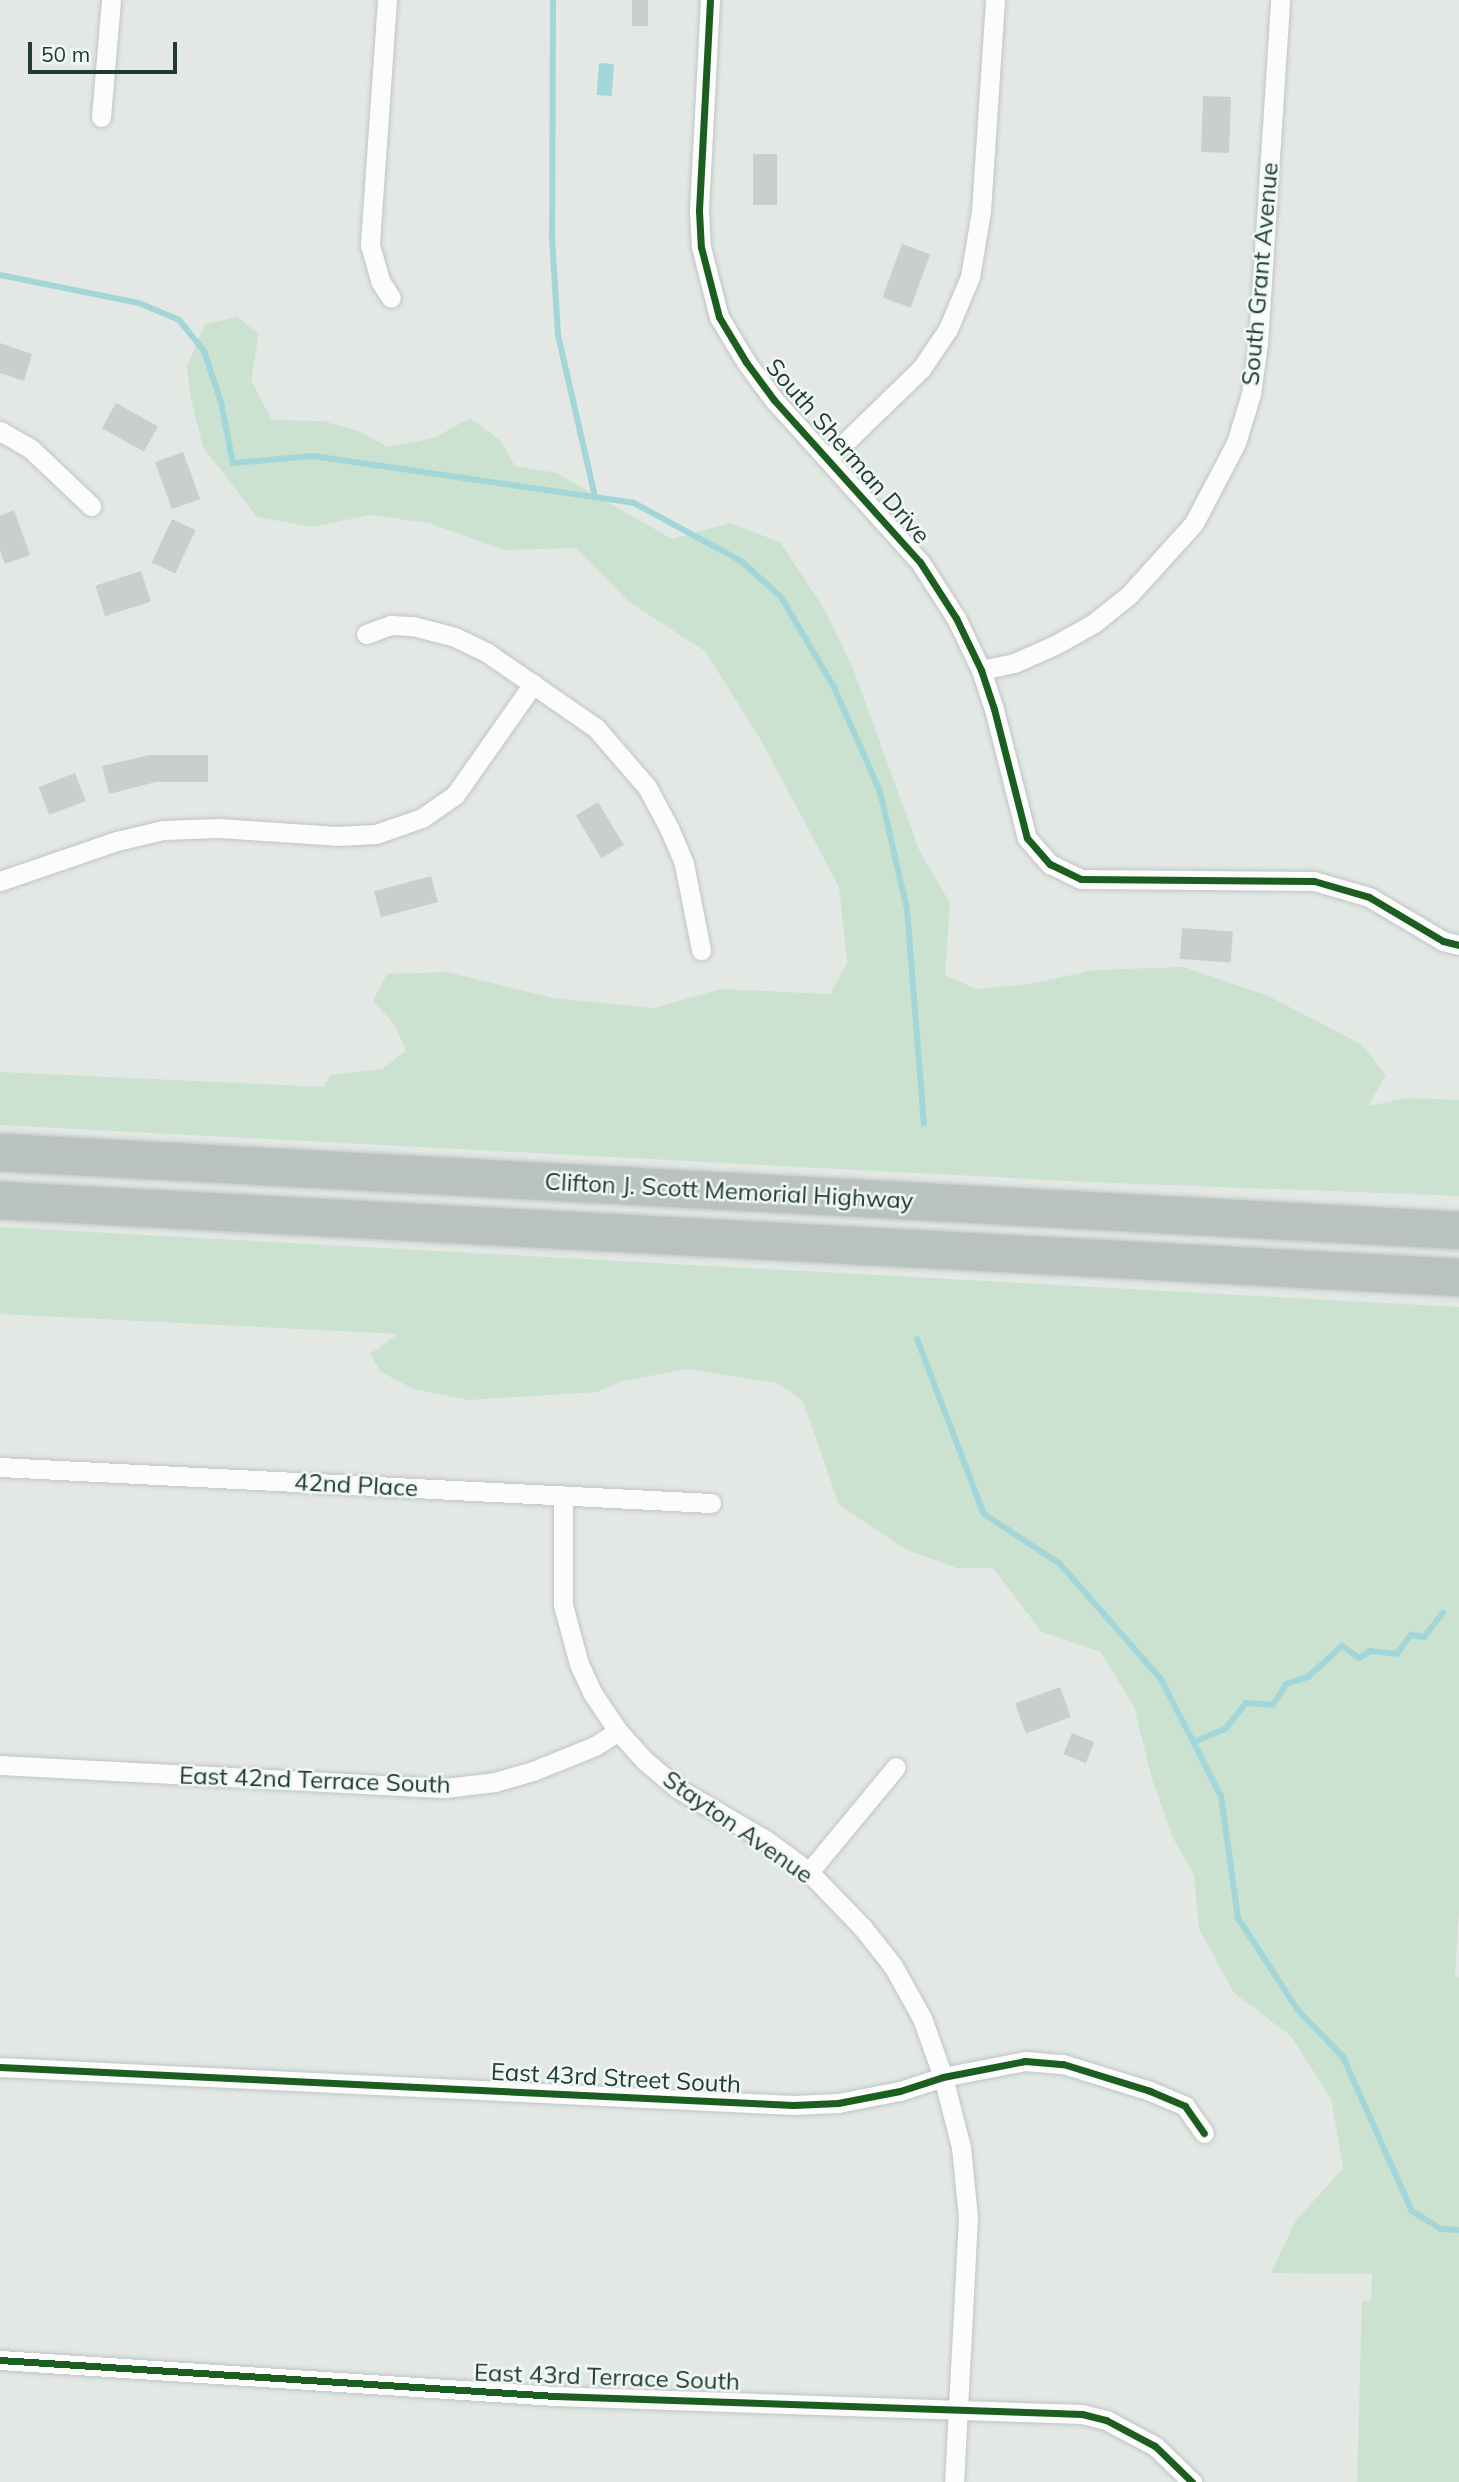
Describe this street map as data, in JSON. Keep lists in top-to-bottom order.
{
  "streets": {
    "highway": ["Clifton J. Scott Memorial Highway"],
    "street": [
      "South Grant Avenue",
      "South Sherman Drive",
      "42nd Place",
      "East 42nd Terrace South",
      "Stayton Avenue",
      "East 43rd Street South",
      "East 43rd Terrace South"
    ]
  },
  "crossings": [
    ["South Grant Avenue", "South Sherman Drive"],
    ["42nd Place", "Stayton Avenue"],
    ["East 42nd Terrace South", "Stayton Avenue"],
    ["Stayton Avenue", "East 43rd Street South"],
    ["Stayton Avenue", "East 43rd Terrace South"]
  ],
  "scale_bar": "50 m"
}
